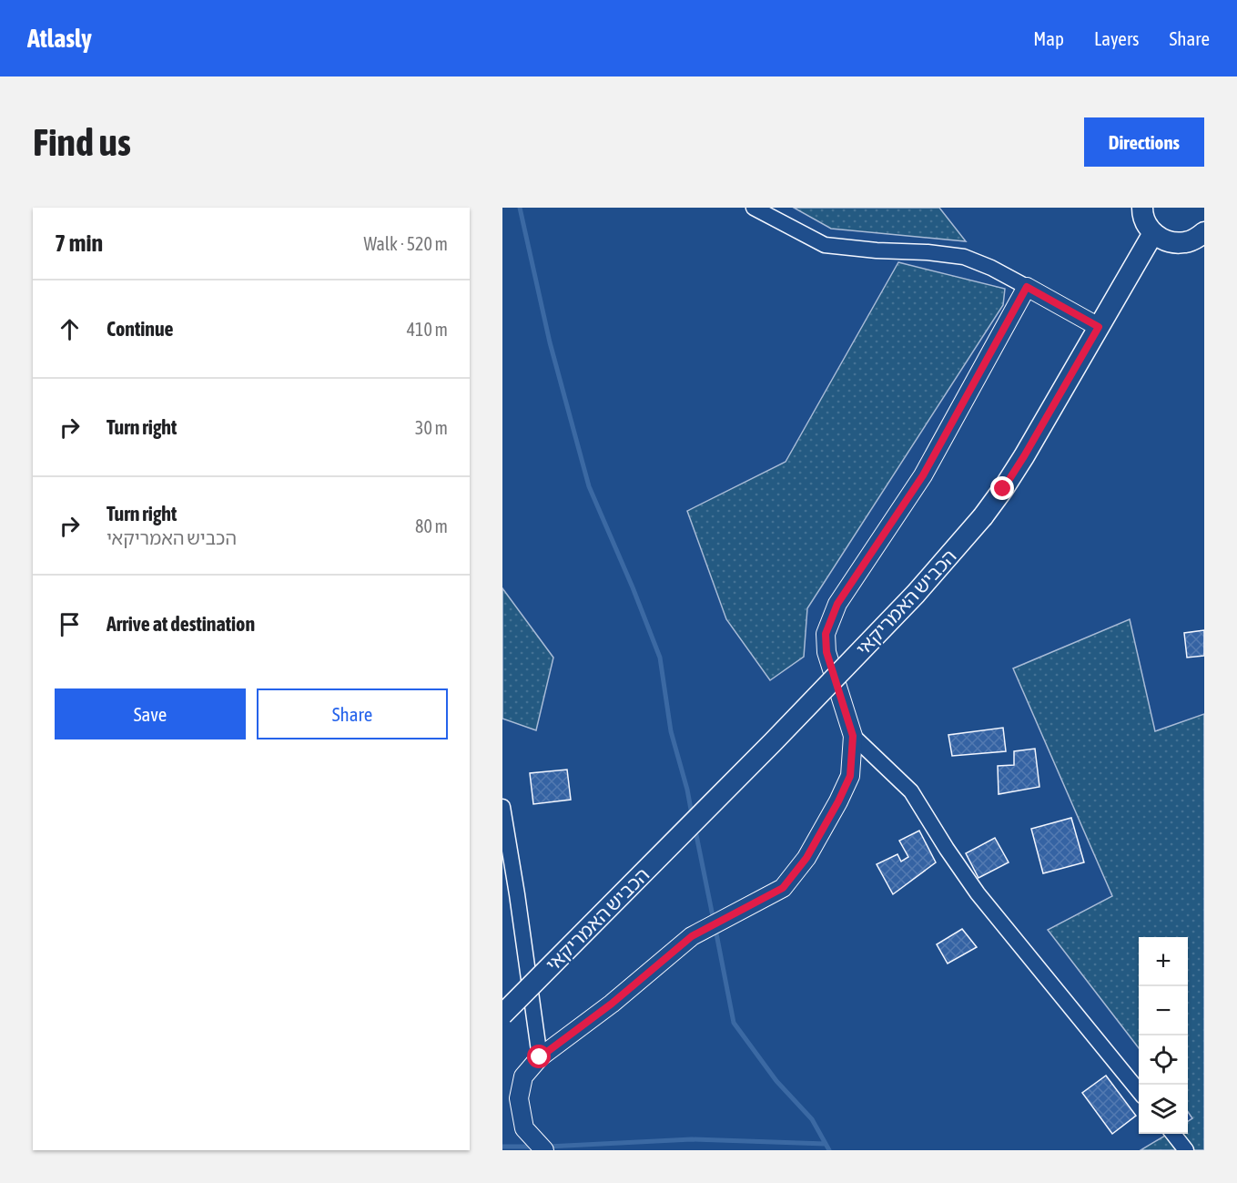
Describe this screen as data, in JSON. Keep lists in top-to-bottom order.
{
  "streets": {
    "main road": ["הכביש האמריקאי"]
  },
  "page": {
    "header": "Atlasly",
    "nav": ["Map", "Layers", "Share"],
    "buttons": [
      "Directions",
      ["Save", "Share"]
    ],
    "title": "Find us",
    "heading": ["7 min", "Walk · 520 m"],
    "list": [
      ["Continue", "410 m"],
      ["Turn right", "30 m"],
      ["Turn right", "הכביש האמריקאי", "80 m"],
      "Arrive at destination"
    ],
    "map_buttons": ["+", "−"]
  }
}
